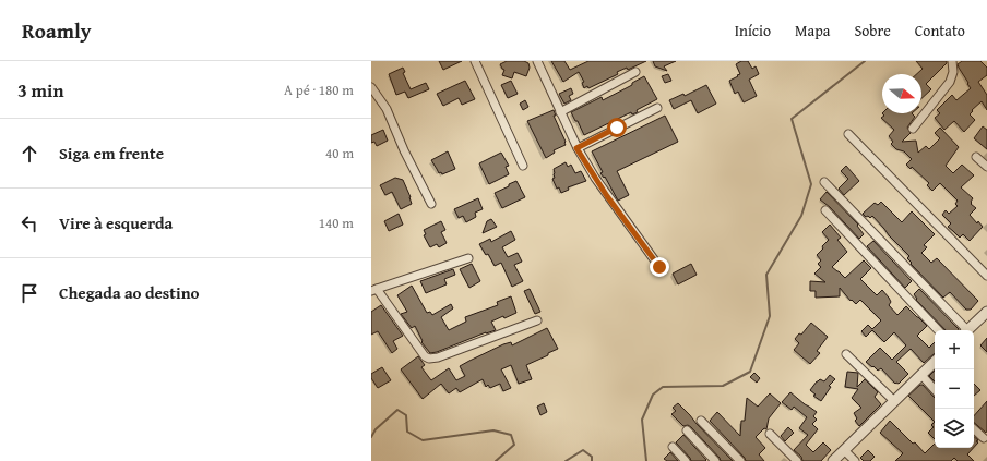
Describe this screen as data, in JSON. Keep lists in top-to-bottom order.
{
  "north": "right",
  "page": {
    "header": "Roamly",
    "nav": [
      "Início",
      "Mapa",
      "Sobre",
      "Contato"
    ],
    "heading": ["3 min", "A pé · 180 m"],
    "list": [
      ["Siga em frente", "40 m"],
      ["Vire à esquerda", "140 m"],
      "Chegada ao destino"
    ],
    "map_buttons": ["+", "−"]
  }
}
